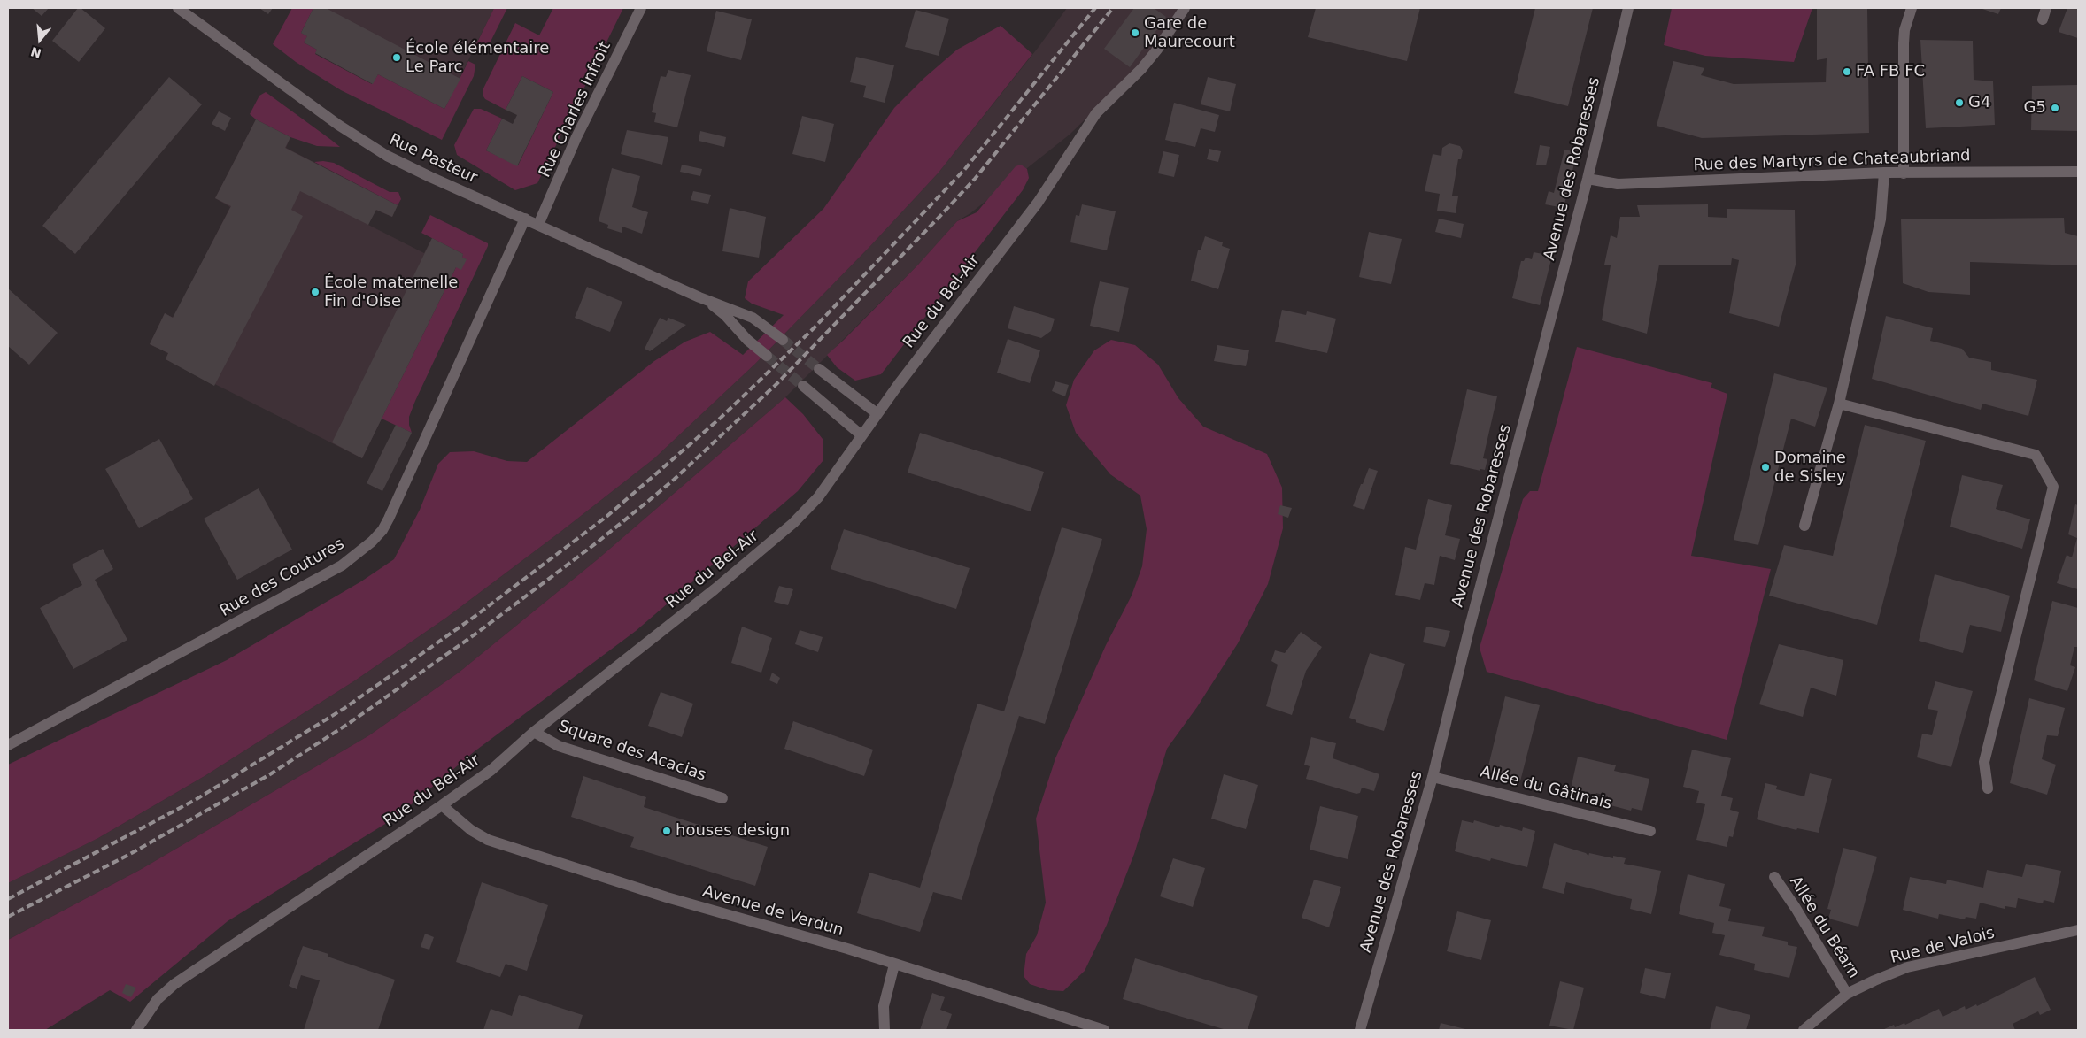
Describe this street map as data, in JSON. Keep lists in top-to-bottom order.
{
  "streets": {
    "street": [
      "Rue Charles Infroit",
      "Rue Pasteur",
      "Rue des Martyrs de Chateaubriand",
      "Avenue des Robaresses",
      "Rue du Bel-Air",
      "Rue des Coutures",
      "Square des Acacias",
      "Allée du Gâtinais",
      "Avenue de Verdun",
      "Allée du Béarn",
      "Rue de Valois"
    ]
  },
  "crossings": [
    ["Rue Charles Infroit", "Rue Pasteur"],
    ["Rue Pasteur", "Rue des Coutures"],
    ["Rue des Martyrs de Chateaubriand", "Avenue des Robaresses"],
    ["Avenue des Robaresses", "Allée du Gâtinais"],
    ["Rue du Bel-Air", "Square des Acacias"],
    ["Rue du Bel-Air", "Avenue de Verdun"],
    ["Allée du Béarn", "Rue de Valois"]
  ],
  "places": [
    "Gare de Maurecourt",
    "École élémentaire Le Parc",
    "FA FB FC",
    "G4",
    "G5",
    "École maternelle Fin d'Oise",
    "Domaine de Sisley",
    "houses design"
  ],
  "north": "bottom"
}
